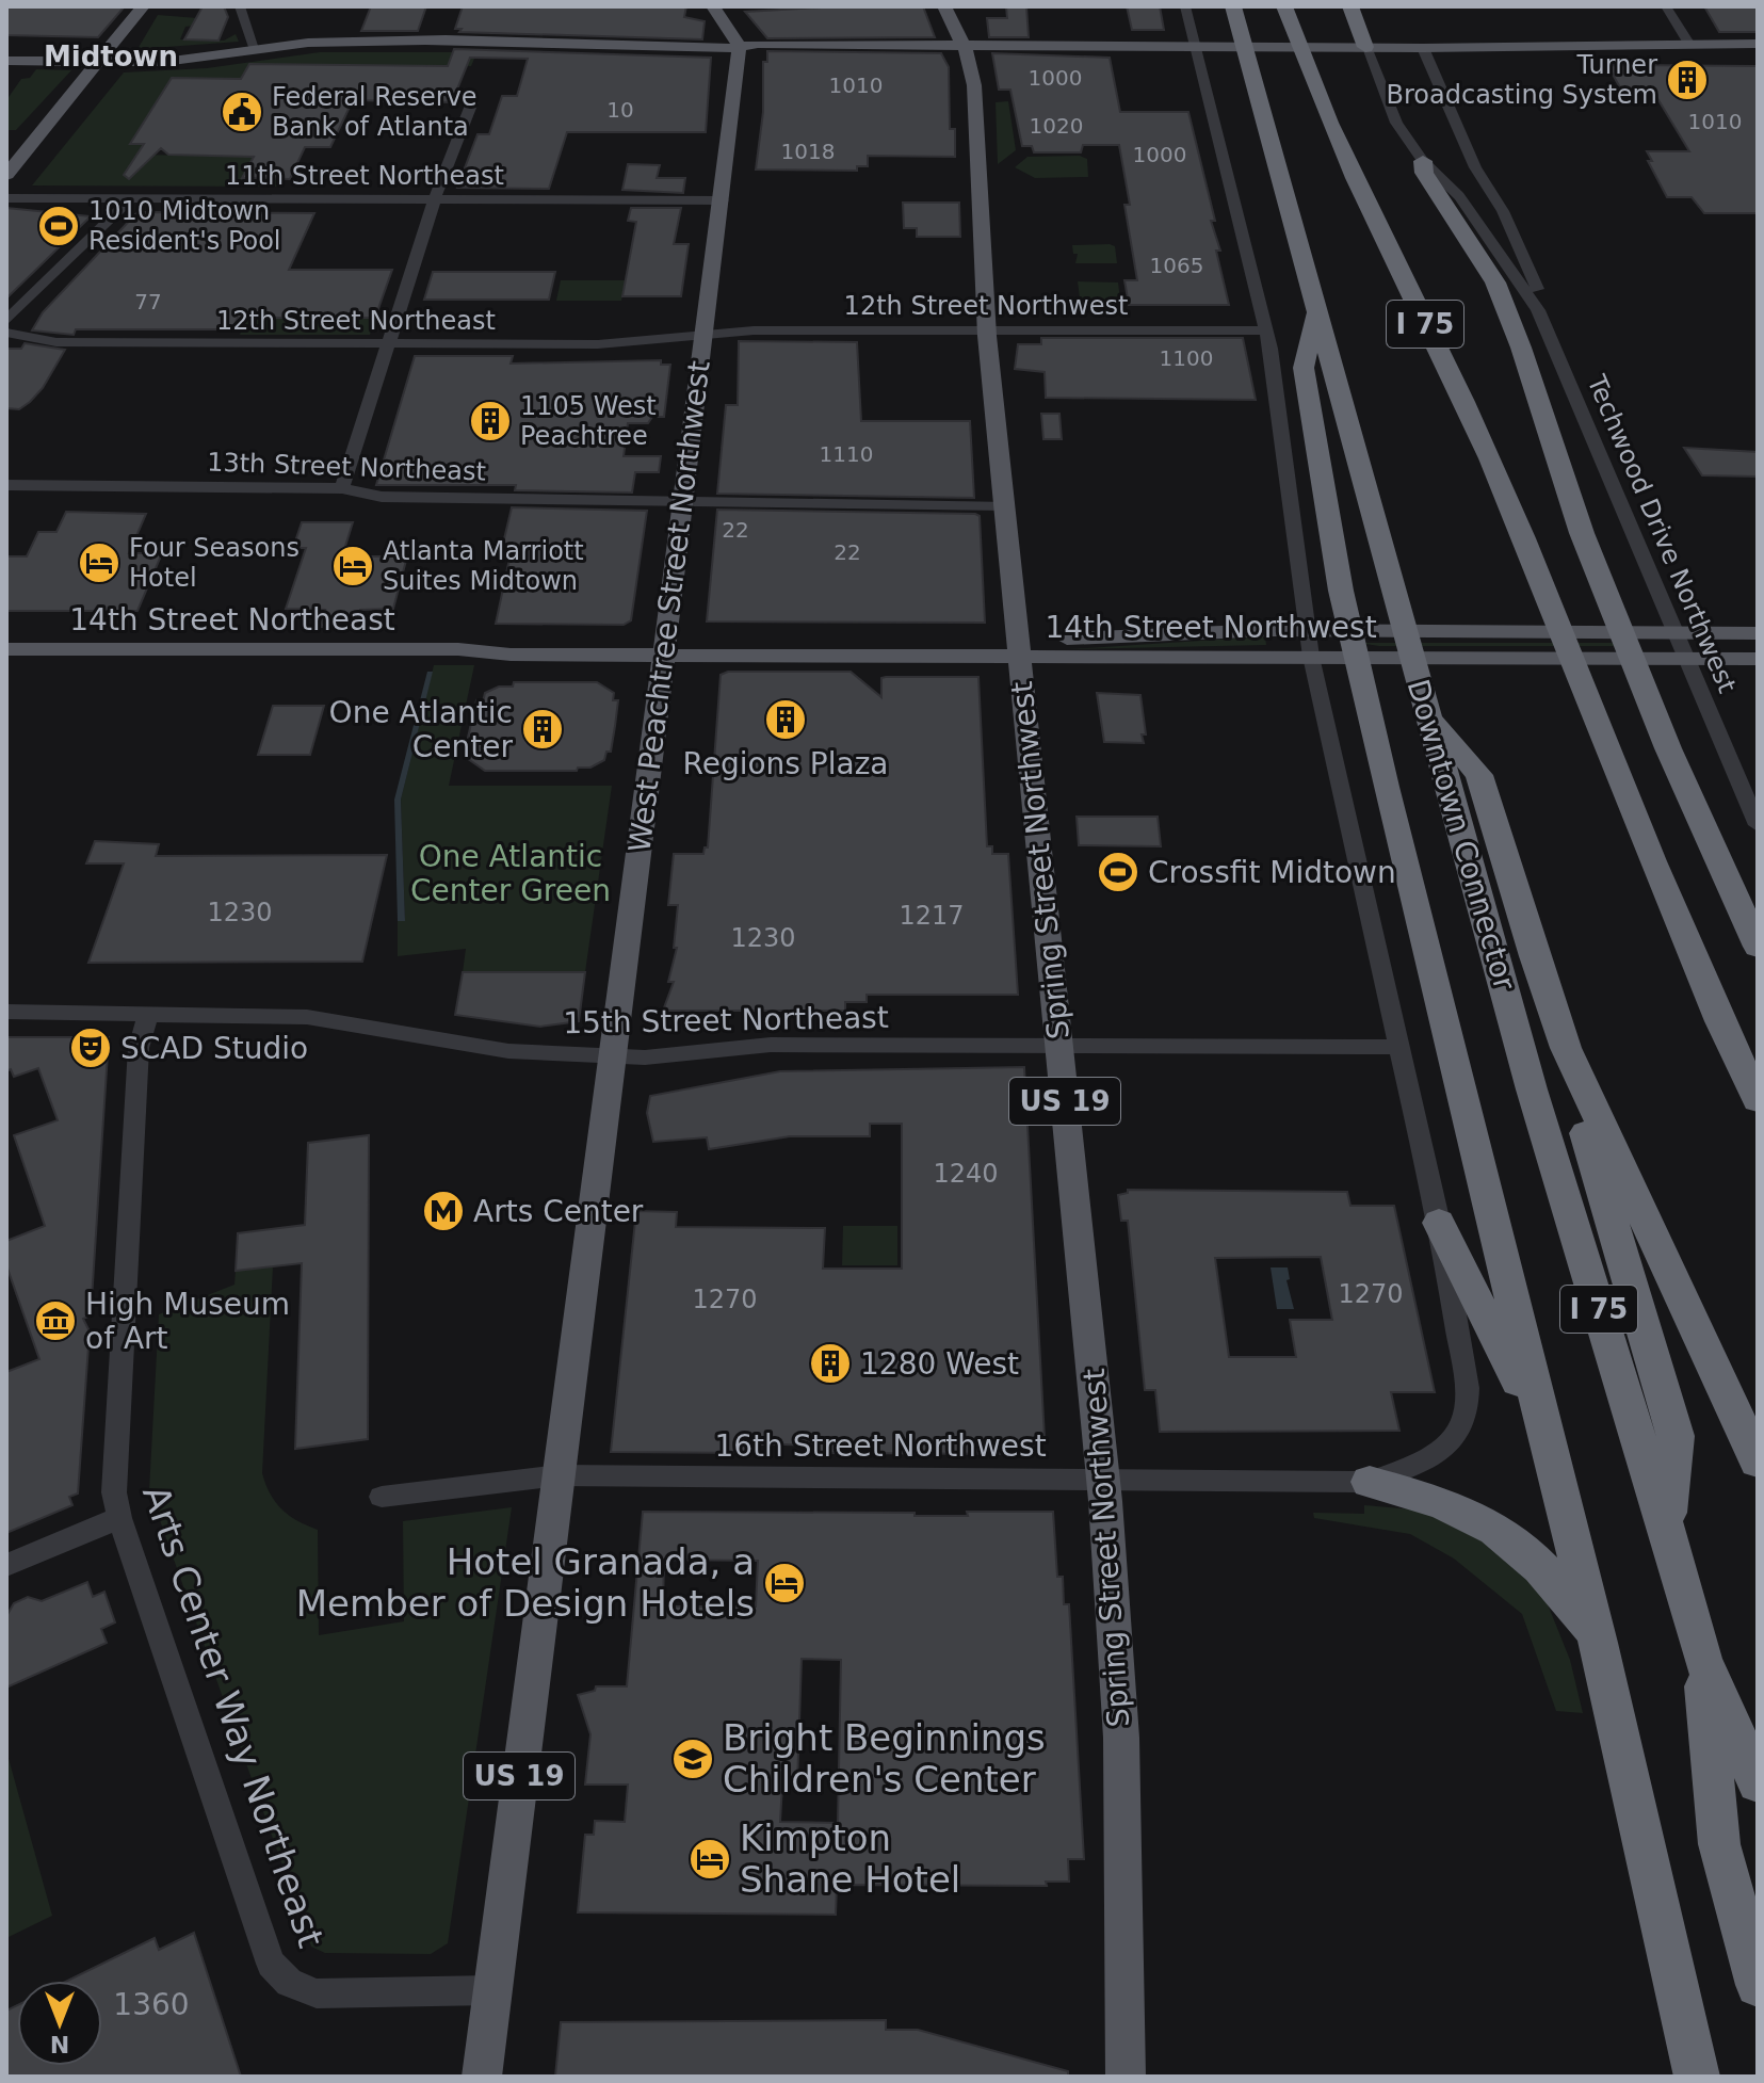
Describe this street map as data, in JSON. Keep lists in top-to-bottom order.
{
  "streets": {
    "highway": ["I 75", "Downtown Connector"],
    "main road": [
      "West Peachtree Street Northwest",
      "14th Street Northeast",
      "14th Street Northwest",
      "Spring Street Northwest",
      "US 19"
    ],
    "street": [
      "11th Street Northeast",
      "12th Street Northwest",
      "12th Street Northeast",
      "13th Street Northeast",
      "Techwood Drive Northwest",
      "15th Street Northeast",
      "16th Street Northwest",
      "Arts Center Way Northeast"
    ]
  },
  "crossings": [
    ["11th Street Northeast", "West Peachtree Street Northwest"],
    ["12th Street Northwest", "12th Street Northeast"],
    ["12th Street Northwest", "West Peachtree Street Northwest"],
    ["12th Street Northwest", "Spring Street Northwest"],
    ["12th Street Northwest", "16th Street Northwest"],
    ["12th Street Northeast", "West Peachtree Street Northwest"],
    ["I 75", "Downtown Connector"],
    ["13th Street Northeast", "West Peachtree Street Northwest"],
    ["13th Street Northeast", "Spring Street Northwest"],
    ["Techwood Drive Northwest", "14th Street Northwest"],
    ["West Peachtree Street Northwest", "14th Street Northeast"],
    ["West Peachtree Street Northwest", "14th Street Northwest"],
    ["West Peachtree Street Northwest", "15th Street Northeast"],
    ["West Peachtree Street Northwest", "16th Street Northwest"],
    ["West Peachtree Street Northwest", "Arts Center Way Northeast"],
    ["14th Street Northeast", "14th Street Northwest"],
    ["14th Street Northwest", "Spring Street Northwest"],
    ["14th Street Northwest", "16th Street Northwest"],
    ["Spring Street Northwest", "15th Street Northeast"],
    ["Spring Street Northwest", "16th Street Northwest"],
    ["15th Street Northeast", "16th Street Northwest"],
    ["15th Street Northeast", "Arts Center Way Northeast"]
  ],
  "districts": ["Midtown"],
  "parks": ["One Atlantic Center Green"],
  "places": {
    "building": [
      "Turner Broadcasting System",
      "1105 West Peachtree",
      "Regions Plaza",
      "One Atlantic Center",
      "1280 West"
    ],
    "public building": ["Federal Reserve Bank of Atlanta"],
    "sports": ["1010 Midtown Resident's Pool", "Crossfit Midtown"],
    "hotel": [
      "Four Seasons Hotel",
      "Atlanta Marriott Suites Midtown",
      "Hotel Granada, a Member of Design Hotels",
      "Kimpton Shane Hotel"
    ],
    "theatre": ["SCAD Studio"],
    "metro station": ["Arts Center"],
    "museum": ["High Museum of Art"],
    "school or university": ["Bright Beginnings Children's Center"]
  },
  "house_numbers": [
    "1000",
    "1010",
    "10",
    "1010",
    "1020",
    "1018",
    "1000",
    "1065",
    "77",
    "1100",
    "1110",
    "22",
    "22",
    "1230",
    "1217",
    "1230",
    "1240",
    "1270",
    "1270",
    "1360"
  ],
  "north": "bottom"
}
